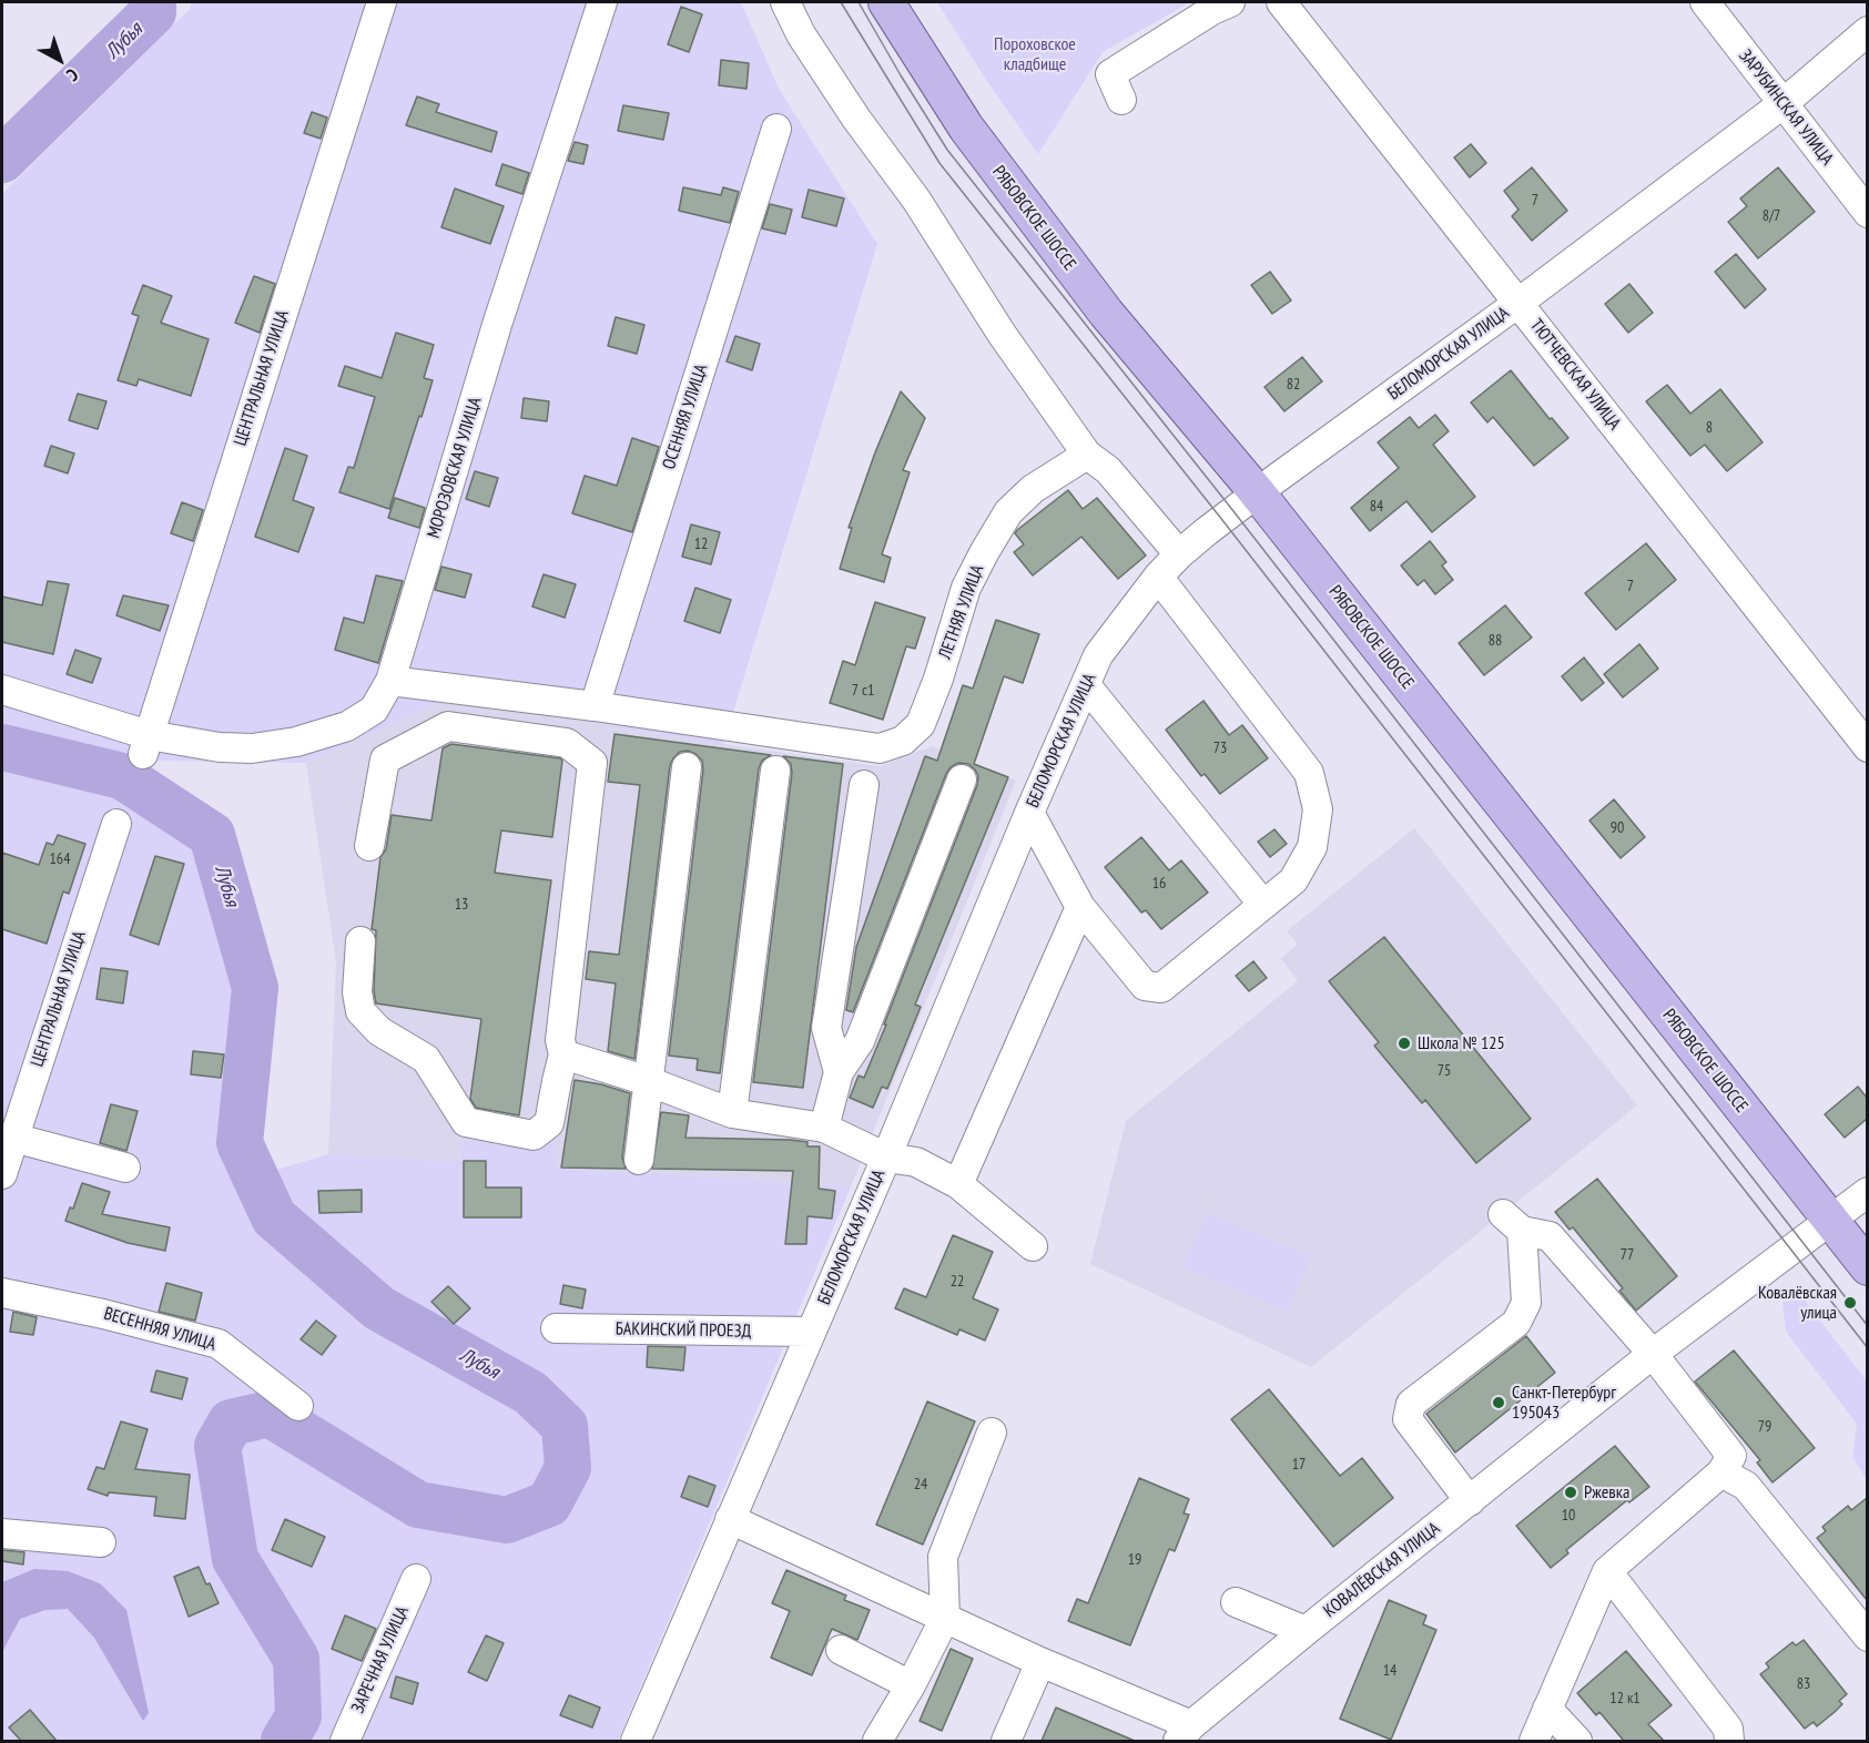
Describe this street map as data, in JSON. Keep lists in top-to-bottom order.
{
  "streets": {
    "main road": ["РЯБОВСКОЕ ШОССЕ"],
    "street": [
      "ЗАРУБИНСКАЯ УЛИЦА",
      "БЕЛОМОРСКАЯ УЛИЦА",
      "ТЮТЧЕВСКАЯ УЛИЦА",
      "ЦЕНТРАЛЬНАЯ УЛИЦА",
      "ОСЕННЯЯ УЛИЦА",
      "МОРОЗОВСКАЯ УЛИЦА",
      "ЛЕТНЯЯ УЛИЦА",
      "ВЕСЕННЯЯ УЛИЦА",
      "БАКИНСКИЙ ПРОЕЗД",
      "КОВАЛЁВСКАЯ УЛИЦА",
      "ЗАРЕЧНАЯ УЛИЦА"
    ]
  },
  "crossings": [
    ["ЗАРУБИНСКАЯ УЛИЦА", "БЕЛОМОРСКАЯ УЛИЦА"],
    ["РЯБОВСКОЕ ШОССЕ", "БЕЛОМОРСКАЯ УЛИЦА"],
    ["РЯБОВСКОЕ ШОССЕ", "КОВАЛЁВСКАЯ УЛИЦА"],
    ["БЕЛОМОРСКАЯ УЛИЦА", "ТЮТЧЕВСКАЯ УЛИЦА"],
    ["БЕЛОМОРСКАЯ УЛИЦА", "БАКИНСКИЙ ПРОЕЗД"],
    ["ЦЕНТРАЛЬНАЯ УЛИЦА", "МОРОЗОВСКАЯ УЛИЦА"],
    ["ОСЕННЯЯ УЛИЦА", "ЛЕТНЯЯ УЛИЦА"]
  ],
  "water": ["Лубья"],
  "parks": ["Пороховское кладбище"],
  "places": [
    "Школа № 125",
    "Ковалёвская улица",
    "Санкт-Петербург 195043",
    "Ржевка"
  ],
  "house_numbers": [
    "7",
    "8/7",
    "82",
    "8",
    "84",
    "12",
    "7",
    "88",
    "7 с1",
    "73",
    "90",
    "164",
    "16",
    "13",
    "75",
    "77",
    "22",
    "79",
    "17",
    "24",
    "10",
    "19",
    "14",
    "83",
    "12 к1"
  ],
  "north": "bottom right"
}
